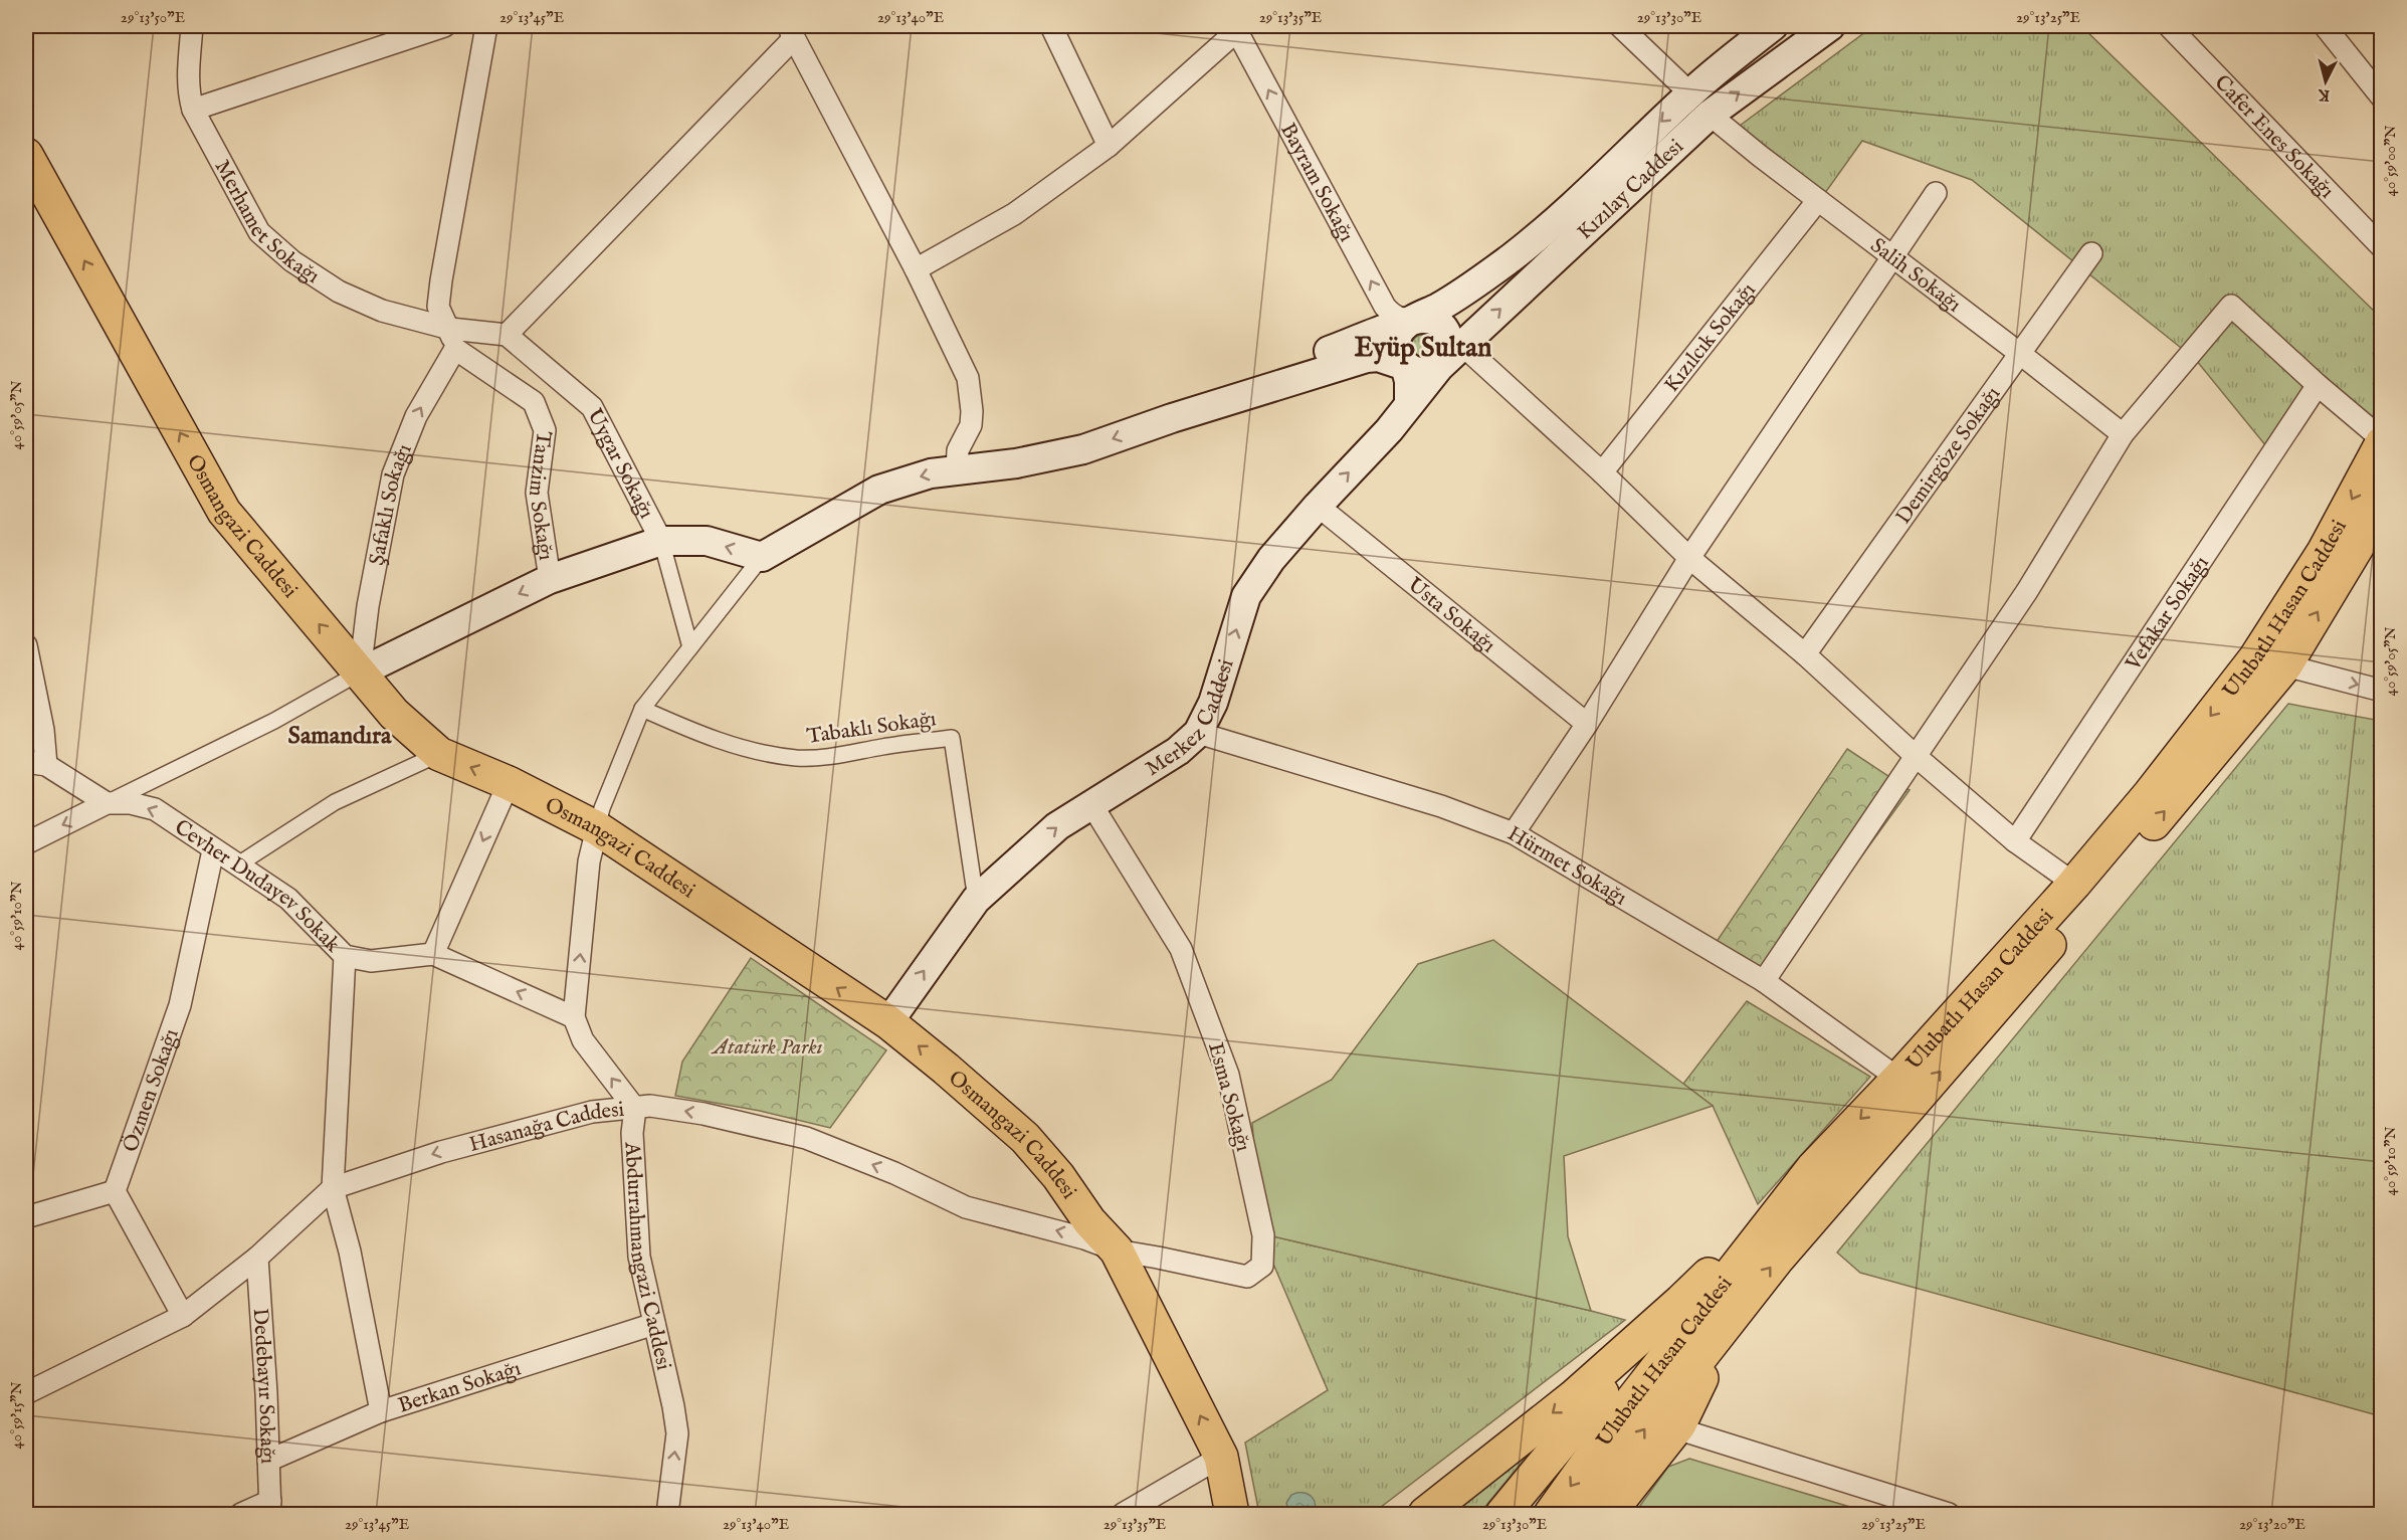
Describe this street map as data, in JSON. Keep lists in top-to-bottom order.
{
  "streets": {
    "main road": [
      "Kızılay Caddesi",
      "Osmangazi Caddesi",
      "Ulubatlı Hasan Caddesi",
      "Merkez Caddesi"
    ],
    "street": [
      "Cafer Enes Sokağı",
      "Bayram Sokağı",
      "Merhamet Sokağı",
      "Salih Sokağı",
      "Kızılcık Sokağı",
      "Demirgöze Sokağı",
      "Uygar Sokağı",
      "Tanzim Sokağı",
      "Şafaklı Sokağı",
      "Vefakar Sokağı",
      "Usta Sokağı",
      "Tabaklı Sokağı",
      "Hürmet Sokağı",
      "Cevher Dudayev Sokak",
      "Özmen Sokağı",
      "Esma Sokağı",
      "Hasanağa Caddesi",
      "Abdurrahmangazi Caddesi",
      "Dedebayır Sokağı",
      "Berkan Sokağı"
    ]
  },
  "crossings": [
    ["Bayram Sokağı", "Kızılay Caddesi"],
    ["Bayram Sokağı", "Merkez Caddesi"],
    ["Kızılay Caddesi", "Salih Sokağı"],
    ["Kızılay Caddesi", "Merkez Caddesi"],
    ["Merhamet Sokağı", "Tanzim Sokağı"],
    ["Merhamet Sokağı", "Şafaklı Sokağı"],
    ["Salih Sokağı", "Kızılcık Sokağı"],
    ["Salih Sokağı", "Demirgöze Sokağı"],
    ["Tanzim Sokağı", "Şafaklı Sokağı"],
    ["Şafaklı Sokağı", "Osmangazi Caddesi"],
    ["Osmangazi Caddesi", "Merkez Caddesi"],
    ["Osmangazi Caddesi", "Esma Sokağı"],
    ["Osmangazi Caddesi", "Hasanağa Caddesi"],
    ["Ulubatlı Hasan Caddesi", "Hürmet Sokağı"],
    ["Usta Sokağı", "Merkez Caddesi"],
    ["Merkez Caddesi", "Tabaklı Sokağı"],
    ["Merkez Caddesi", "Hürmet Sokağı"],
    ["Merkez Caddesi", "Esma Sokağı"],
    ["Cevher Dudayev Sokak", "Özmen Sokağı"],
    ["Esma Sokağı", "Hasanağa Caddesi"],
    ["Hasanağa Caddesi", "Abdurrahmangazi Caddesi"],
    ["Hasanağa Caddesi", "Dedebayır Sokağı"],
    ["Abdurrahmangazi Caddesi", "Berkan Sokağı"],
    ["Dedebayır Sokağı", "Berkan Sokağı"]
  ],
  "one_way": [
    "Bayram Sokağı",
    "Şafaklı Sokağı",
    "Osmangazi Caddesi",
    "Merkez Caddesi",
    "Hasanağa Caddesi",
    "Abdurrahmangazi Caddesi"
  ],
  "districts": ["Eyüp Sultan", "Samandıra"],
  "parks": ["Atatürk Parkı"],
  "north": "bottom",
  "coordinates": [
    "29°13'50\"E",
    "29°13'45\"E",
    "29°13'40\"E",
    "29°13'35\"E",
    "29°13'30\"E",
    "29°13'25\"E",
    "40°59'00\"N",
    "40°59'05\"N",
    "40°59'10\"N",
    "40°59'15\"N",
    "29°13'20\"E"
  ]
}
